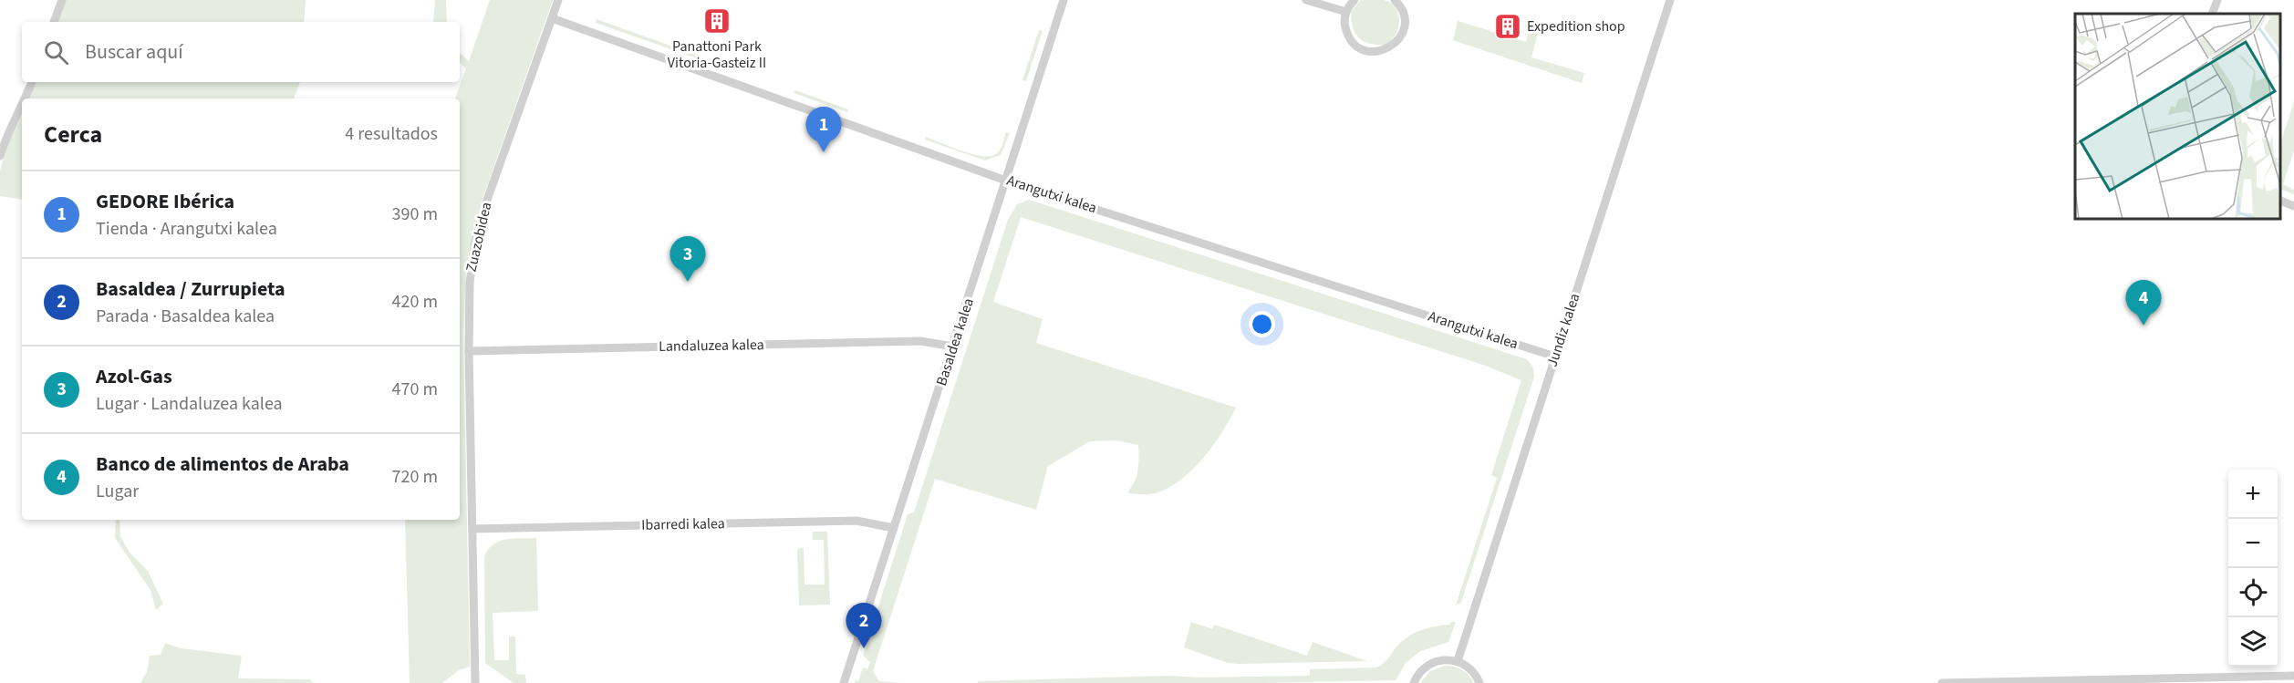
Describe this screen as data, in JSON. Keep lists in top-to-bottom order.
{
  "streets": {
    "street": [
      "Arangutxi kalea",
      "Zuazobidea",
      "Jundiz kalea",
      "Basaldea kalea",
      "Landaluzea kalea",
      "Ibarredi kalea"
    ]
  },
  "crossings": [
    ["Arangutxi kalea", "Zuazobidea"],
    ["Arangutxi kalea", "Jundiz kalea"],
    ["Arangutxi kalea", "Basaldea kalea"],
    ["Zuazobidea", "Landaluzea kalea"],
    ["Zuazobidea", "Ibarredi kalea"],
    ["Basaldea kalea", "Landaluzea kalea"],
    ["Basaldea kalea", "Ibarredi kalea"]
  ],
  "places": {
    "building": ["Panattoni Park Vitoria-Gasteiz II", "Expedition shop"]
  },
  "page": {
    "search": "Buscar aquí",
    "heading": ["Cerca", "4 resultados"],
    "pins": [
      "1",
      "3",
      "4",
      "2"
    ],
    "list": [
      {
        "mark": "1",
        "name": "GEDORE Ibérica",
        "note": "Tienda · Arangutxi kalea",
        "value": "390 m"
      },
      {
        "mark": "2",
        "name": "Basaldea / Zurrupieta",
        "note": "Parada · Basaldea kalea",
        "value": "420 m"
      },
      {
        "mark": "3",
        "name": "Azol-Gas",
        "note": "Lugar · Landaluzea kalea",
        "value": "470 m"
      },
      {
        "mark": "4",
        "name": "Banco de alimentos de Araba",
        "note": "Lugar",
        "value": "720 m"
      }
    ],
    "map_buttons": ["+", "−"]
  }
}
